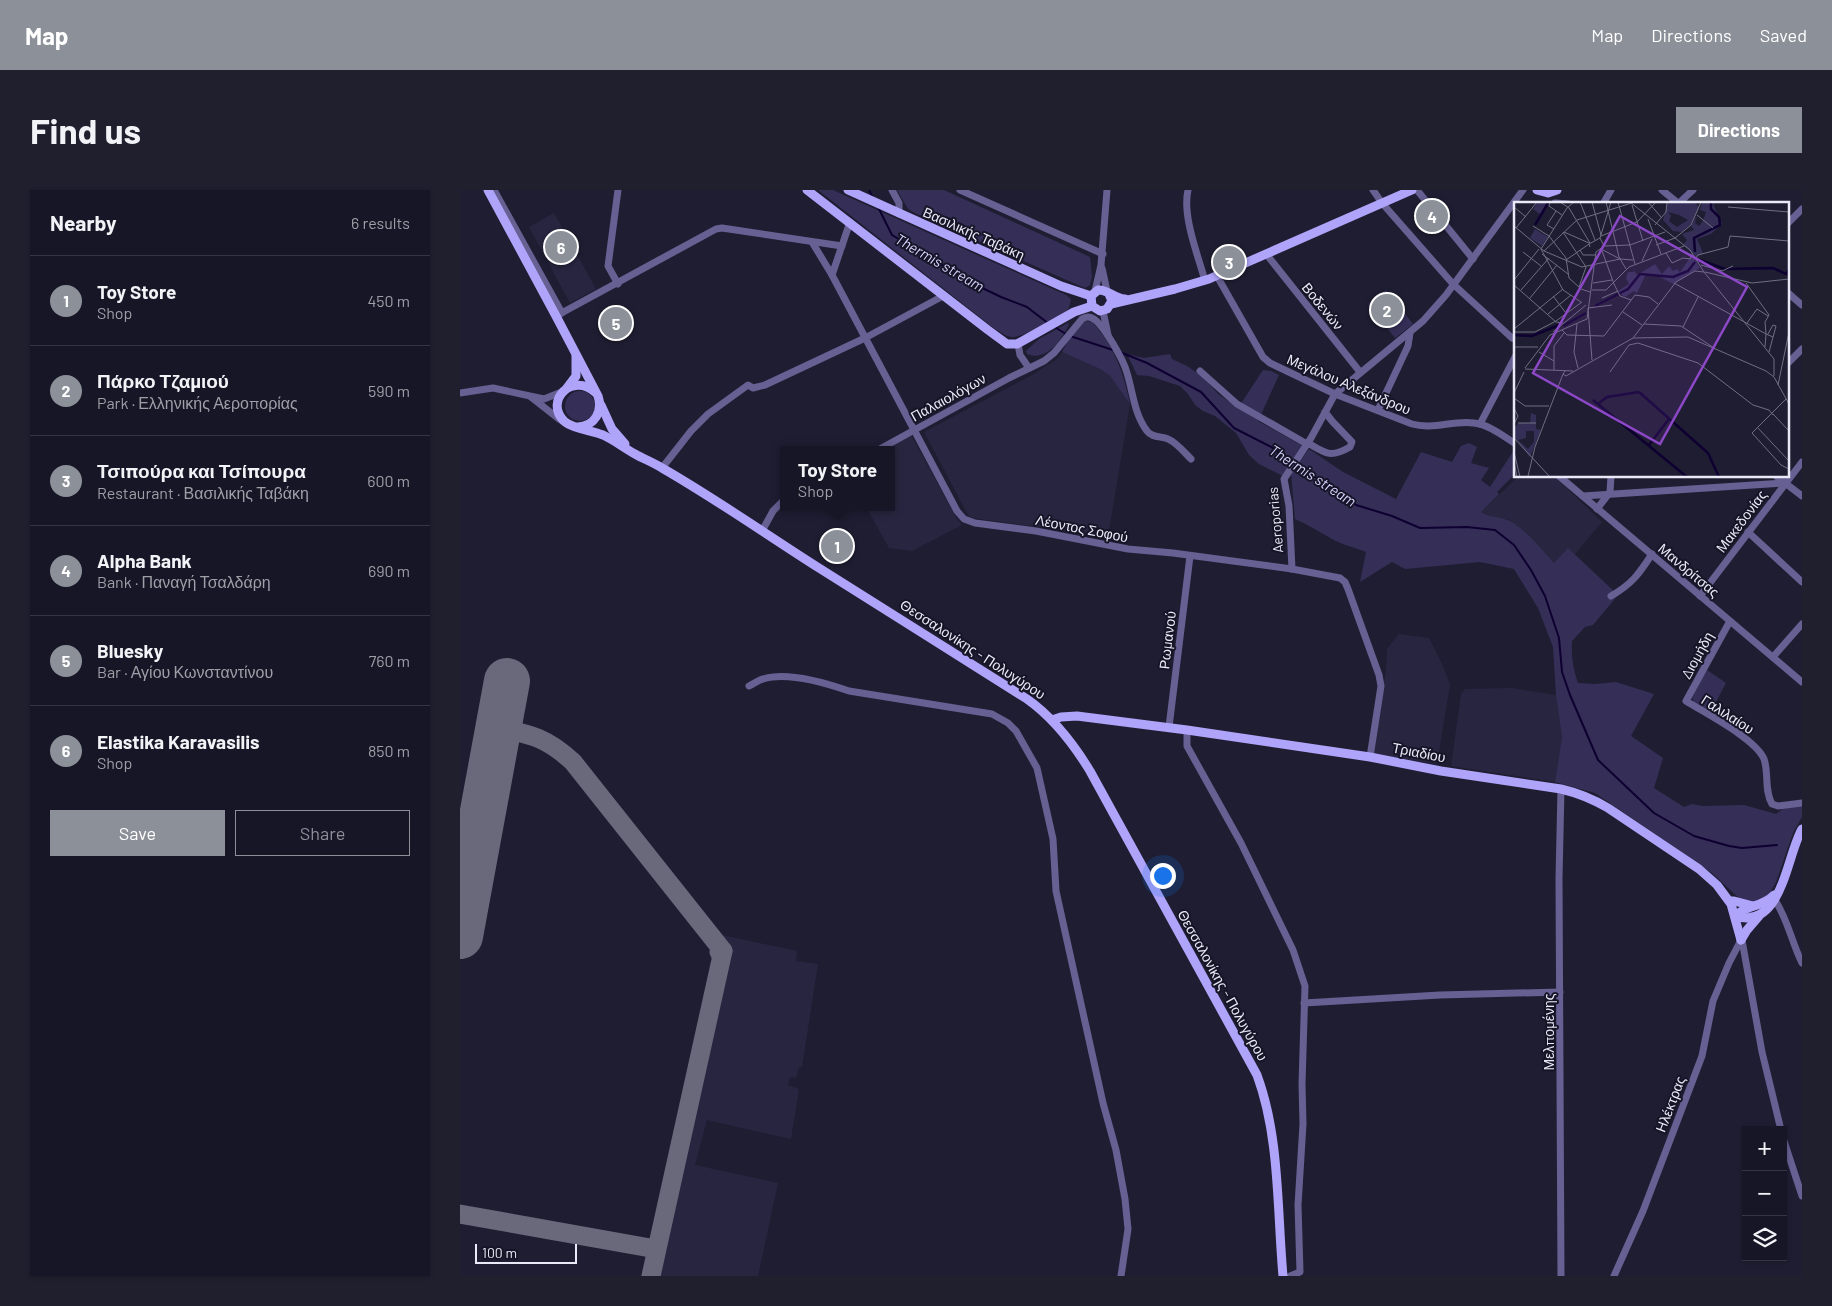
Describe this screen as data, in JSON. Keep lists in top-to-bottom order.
{
  "streets": {
    "main road": ["Βασιλικής Ταβάκη", "Θεσσαλονίκης - Πολυγύρου", "Τριαδίου"],
    "street": [
      "Βοδενών",
      "Μεγάλου Αλεξάνδρου",
      "Παλαιολόγων",
      "Aeroporias",
      "Μακεδονίας",
      "Λέοντος Σοφού",
      "Μανδρίτσας",
      "Ρωμανού",
      "Διομήδη",
      "Γαλιλαίου",
      "Μελπομένης",
      "Ηλέκτρας"
    ]
  },
  "crossings": [
    ["Βοδενών", "Aeroporias"],
    ["Μεγάλου Αλεξάνδρου", "Aeroporias"],
    ["Παλαιολόγων", "Λέοντος Σοφού"],
    ["Aeroporias", "Λέοντος Σοφού"],
    ["Μακεδονίας", "Μανδρίτσας"],
    ["Λέοντος Σοφού", "Ρωμανού"],
    ["Λέοντος Σοφού", "Τριαδίου"],
    ["Μανδρίτσας", "Διομήδη"],
    ["Ρωμανού", "Τριαδίου"],
    ["Θεσσαλονίκης - Πολυγύρου", "Τριαδίου"],
    ["Διομήδη", "Γαλιλαίου"],
    ["Τριαδίου", "Μελπομένης"],
    ["Τριαδίου", "Ηλέκτρας"]
  ],
  "water": ["Thermis stream"],
  "scale_bar": "100 m",
  "page": {
    "header": "Map",
    "nav": ["Map", "Directions", "Saved"],
    "buttons": [
      "Directions",
      ["Save", "Share"]
    ],
    "title": "Find us",
    "heading": ["Nearby", "6 results"],
    "pins": [
      "4",
      "6",
      "3",
      "2",
      "5",
      "1"
    ],
    "list": [
      {
        "mark": "1",
        "name": "Toy Store",
        "note": "Shop",
        "value": "450 m"
      },
      {
        "mark": "2",
        "name": "Πάρκο Τζαμιού",
        "note": "Park · Ελληνικής Αεροπορίας",
        "value": "590 m"
      },
      {
        "mark": "3",
        "name": "Τσιπούρα και Τσίπουρα",
        "note": "Restaurant · Βασιλικής Ταβάκη",
        "value": "600 m"
      },
      {
        "mark": "4",
        "name": "Alpha Bank",
        "note": "Bank · Παναγή Τσαλδάρη",
        "value": "690 m"
      },
      {
        "mark": "5",
        "name": "Bluesky",
        "note": "Bar · Αγίου Κωνσταντίνου",
        "value": "760 m"
      },
      {
        "mark": "6",
        "name": "Elastika Karavasilis",
        "note": "Shop",
        "value": "850 m"
      }
    ],
    "popup": ["Toy Store", "Shop"],
    "map_buttons": ["+", "−"],
    "scale": "100 m"
  }
}
